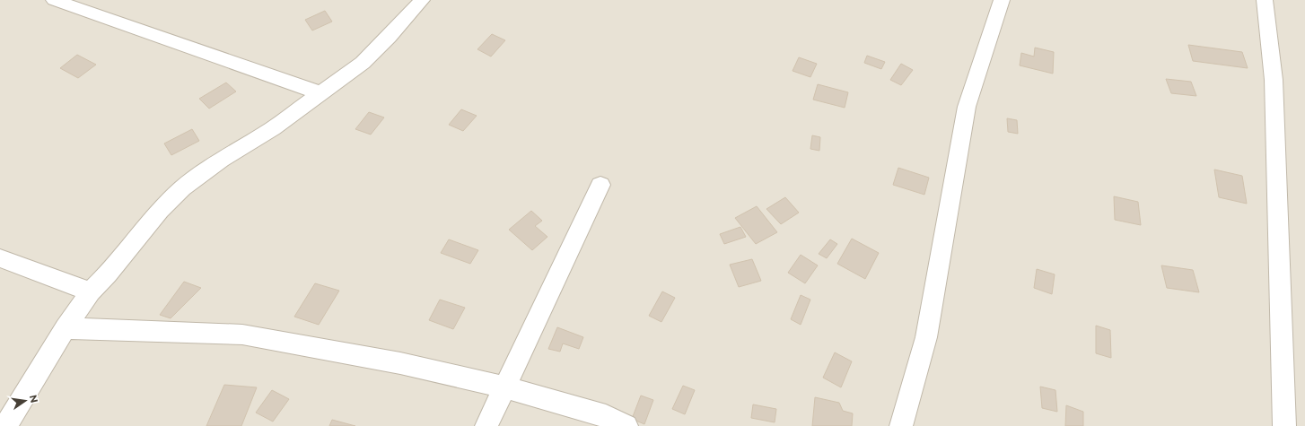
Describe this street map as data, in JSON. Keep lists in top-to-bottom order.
{
  "north": "right"
}
